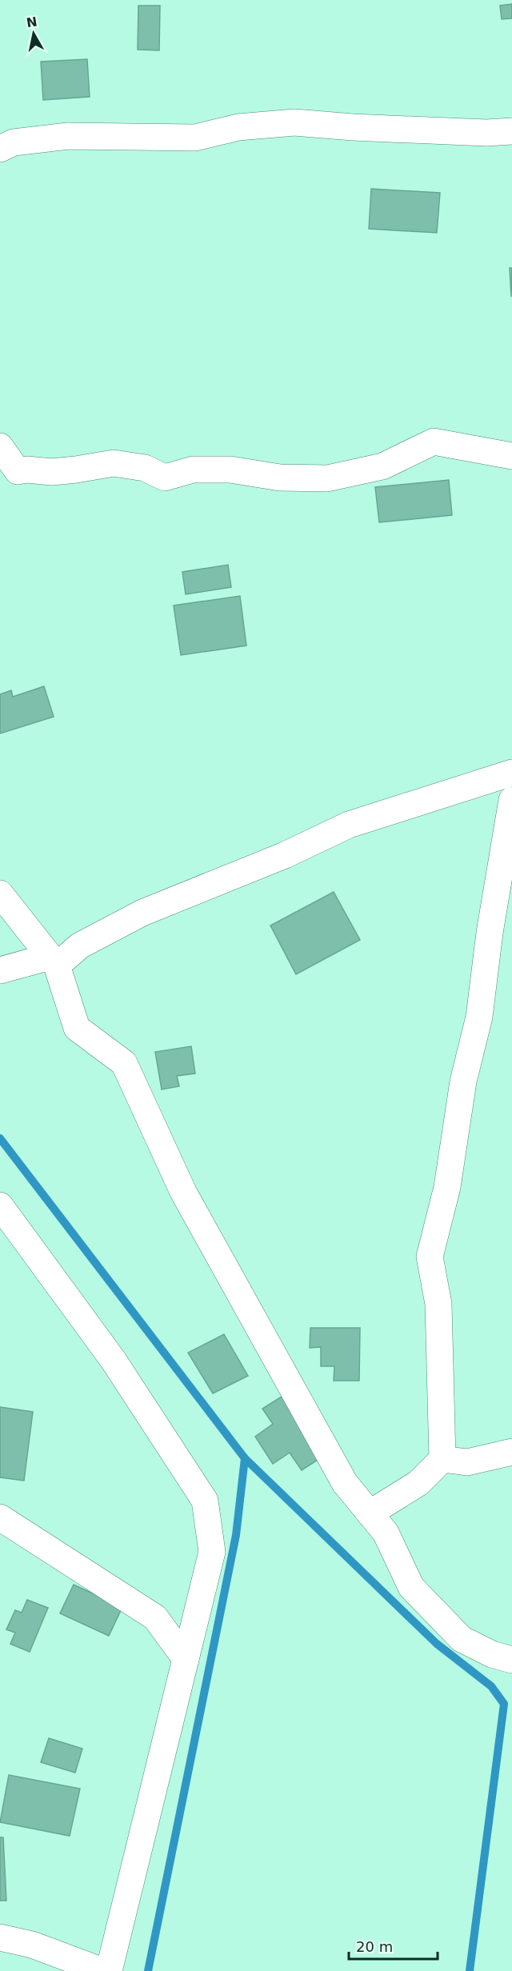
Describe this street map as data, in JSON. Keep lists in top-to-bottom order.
{
  "scale_bar": "20 m",
  "north": "top"
}
